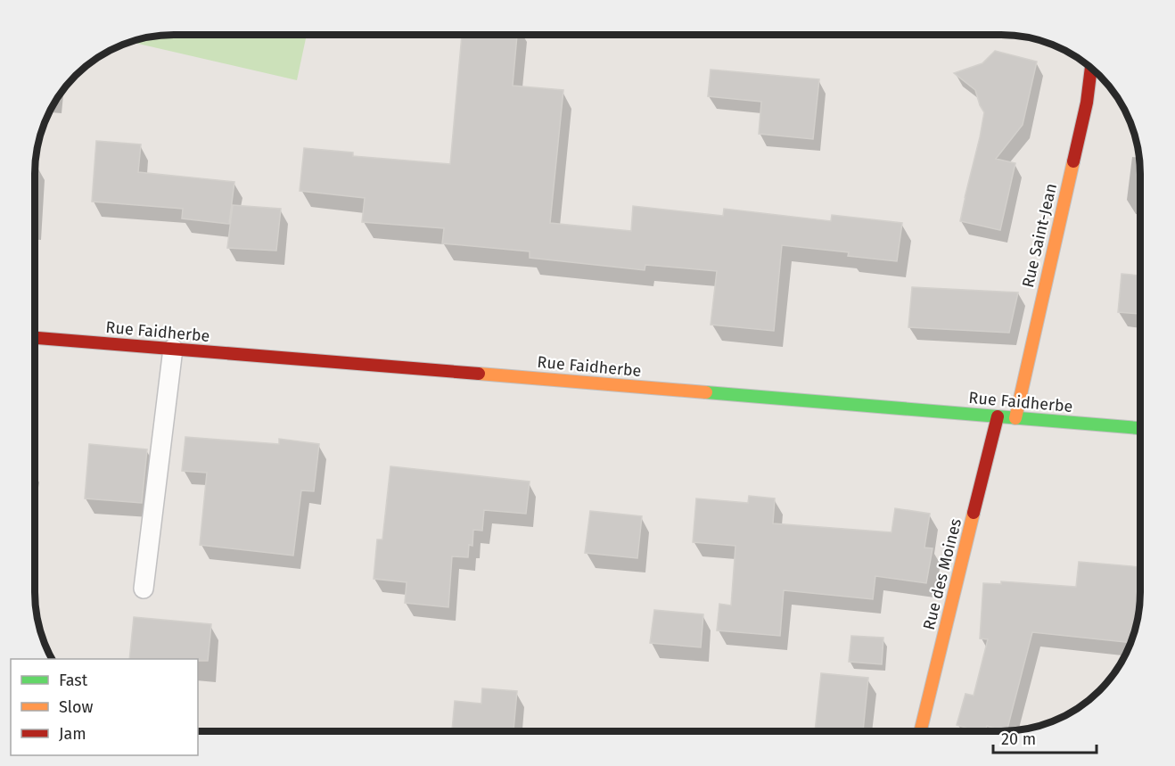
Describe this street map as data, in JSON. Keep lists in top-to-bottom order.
{
  "streets": {
    "main road": ["Rue Saint-Jean", "Rue Faidherbe", "Rue des Moines"]
  },
  "crossings": [
    ["Rue Saint-Jean", "Rue Faidherbe"],
    ["Rue Faidherbe", "Rue des Moines"]
  ],
  "legend": ["Fast", "Slow", "Jam"],
  "scale_bar": "20 m"
}
